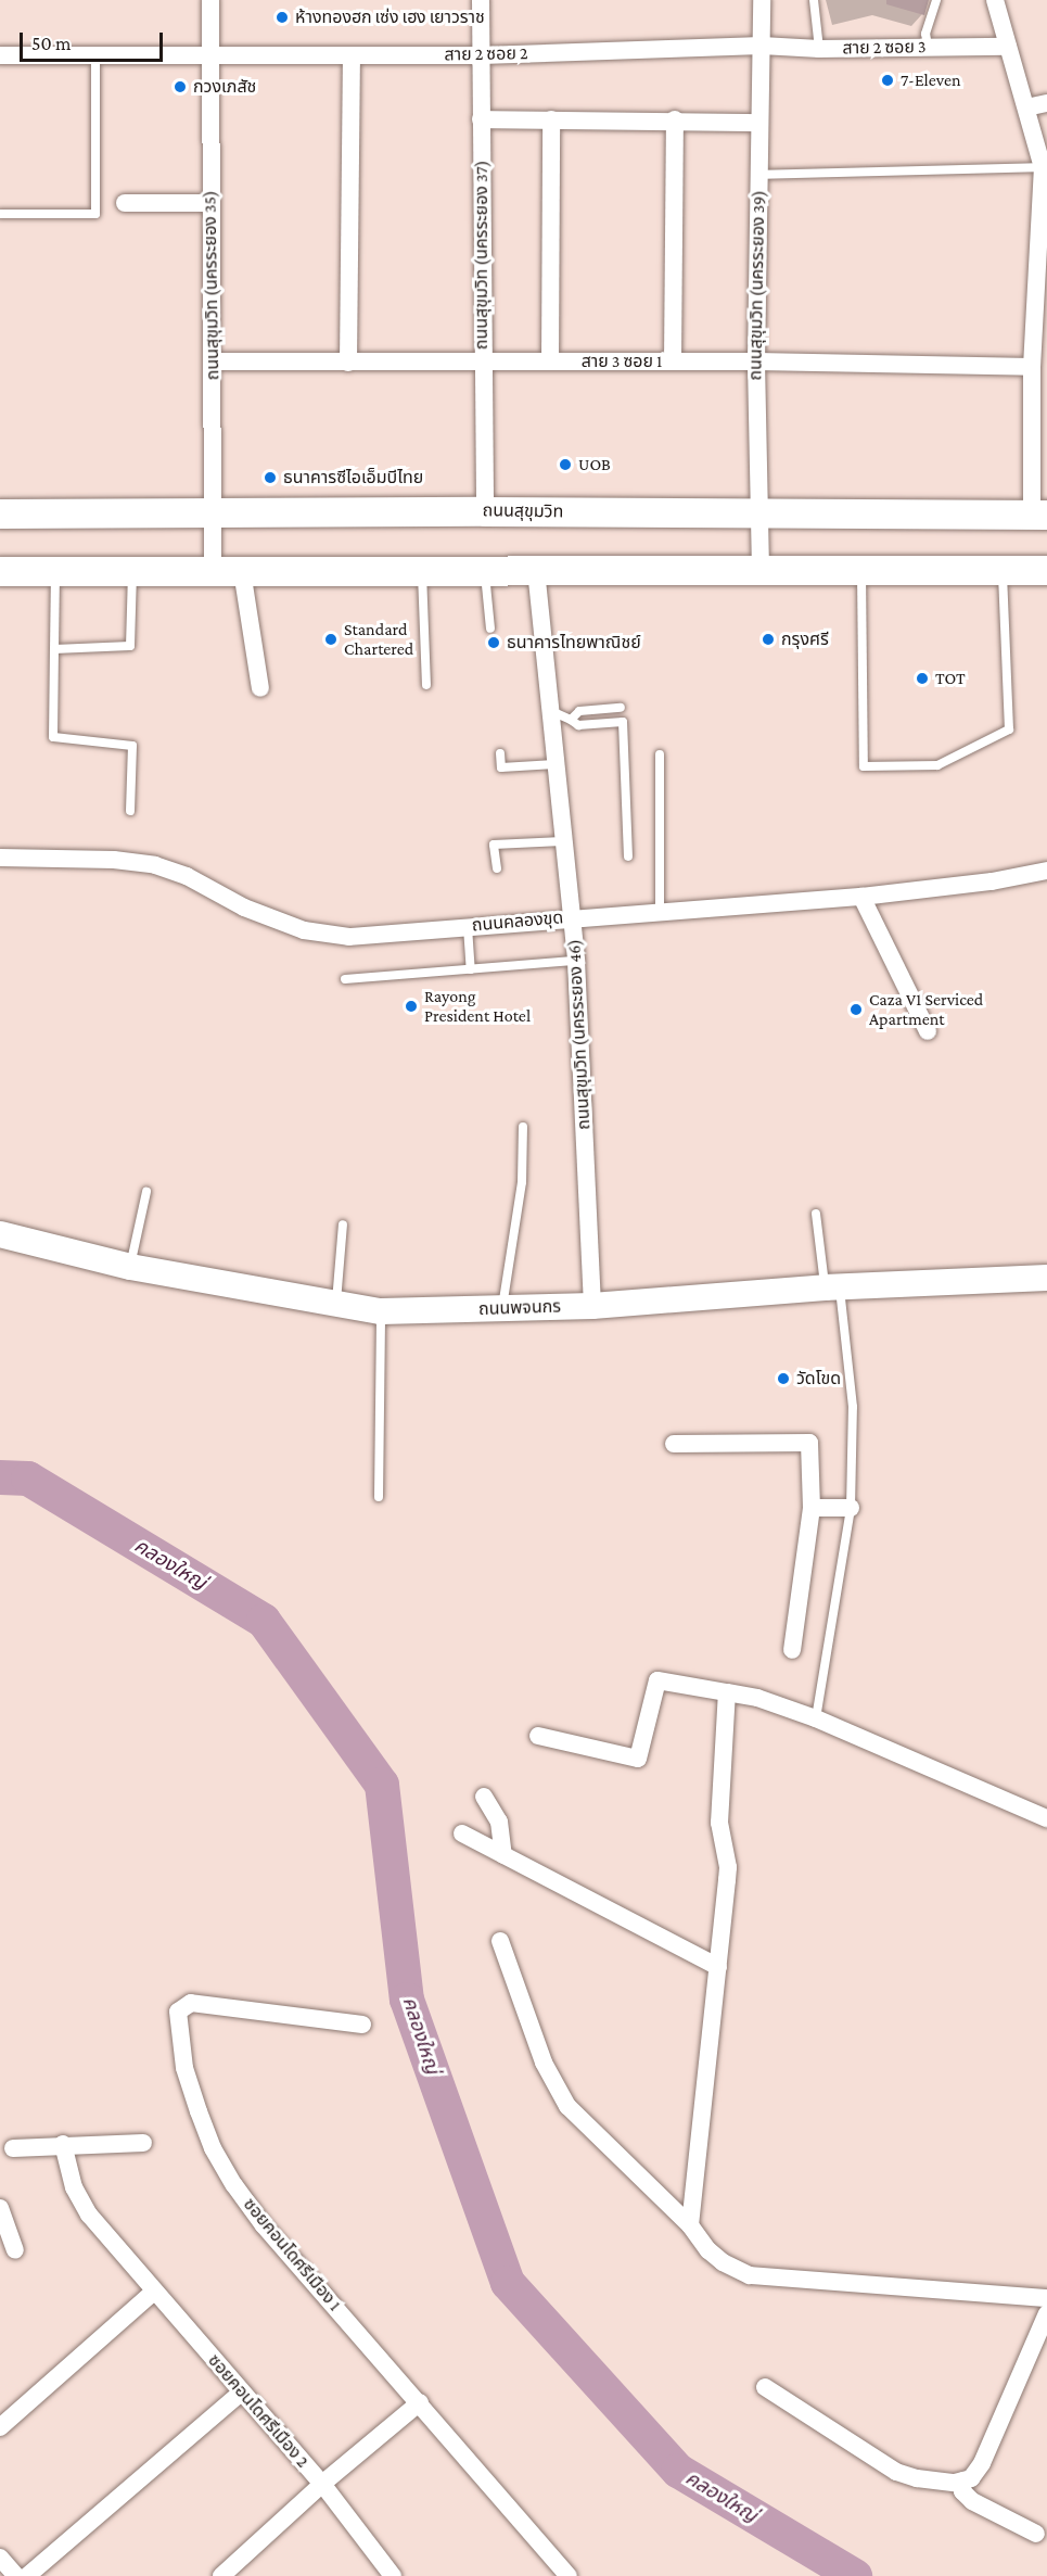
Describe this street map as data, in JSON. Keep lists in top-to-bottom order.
{
  "streets": {
    "main road": ["ถนนสุขุมวิท"],
    "street": [
      "สาย 2 ซอย 3",
      "สาย 2 ซอย 2",
      "ถนนสุขุมวิท (นครระยอง 37)",
      "ถนนสุขุมวิท (นครระยอง 35)",
      "ถนนสุขุมวิท (นครระยอง 39)",
      "สาย 3 ซอย 1",
      "ถนนคลองขุด",
      "ถนนสุขุมวิท (นครระยอง 46)",
      "ถนนพจนกร",
      "ซอยคอนโดศรีเมือง 1",
      "ซอยคอนโดศรีเมือง 2"
    ]
  },
  "crossings": [
    ["สาย 2 ซอย 3", "สาย 2 ซอย 2"],
    ["สาย 2 ซอย 3", "ถนนสุขุมวิท (นครระยอง 39)"],
    ["สาย 2 ซอย 2", "ถนนสุขุมวิท (นครระยอง 37)"],
    ["สาย 2 ซอย 2", "ถนนสุขุมวิท (นครระยอง 35)"],
    ["สาย 2 ซอย 2", "ถนนสุขุมวิท (นครระยอง 39)"],
    ["ถนนสุขุมวิท (นครระยอง 37)", "สาย 3 ซอย 1"],
    ["ถนนสุขุมวิท (นครระยอง 37)", "ถนนสุขุมวิท"],
    ["ถนนสุขุมวิท (นครระยอง 35)", "สาย 3 ซอย 1"],
    ["ถนนสุขุมวิท (นครระยอง 35)", "ถนนสุขุมวิท"],
    ["ถนนสุขุมวิท (นครระยอง 39)", "สาย 3 ซอย 1"],
    ["ถนนสุขุมวิท (นครระยอง 39)", "ถนนสุขุมวิท"],
    ["ถนนคลองขุด", "ถนนสุขุมวิท (นครระยอง 46)"],
    ["ถนนสุขุมวิท (นครระยอง 46)", "ถนนพจนกร"]
  ],
  "water": ["คลองใหญ่"],
  "places": [
    "ห้างทองฮก เซ่ง เฮง เยาวราช",
    "7-Eleven",
    "กวงเภสัช",
    "UOB",
    "ธนาคารซีไอเอ็มบีไทย",
    "Standard Chartered",
    "กรุงศรี",
    "ธนาคารไทยพาณิชย์",
    "TOT",
    "Rayong President Hotel",
    "Caza V1 Serviced Apartment",
    "วัดโขด"
  ],
  "scale_bar": "50 m"
}
